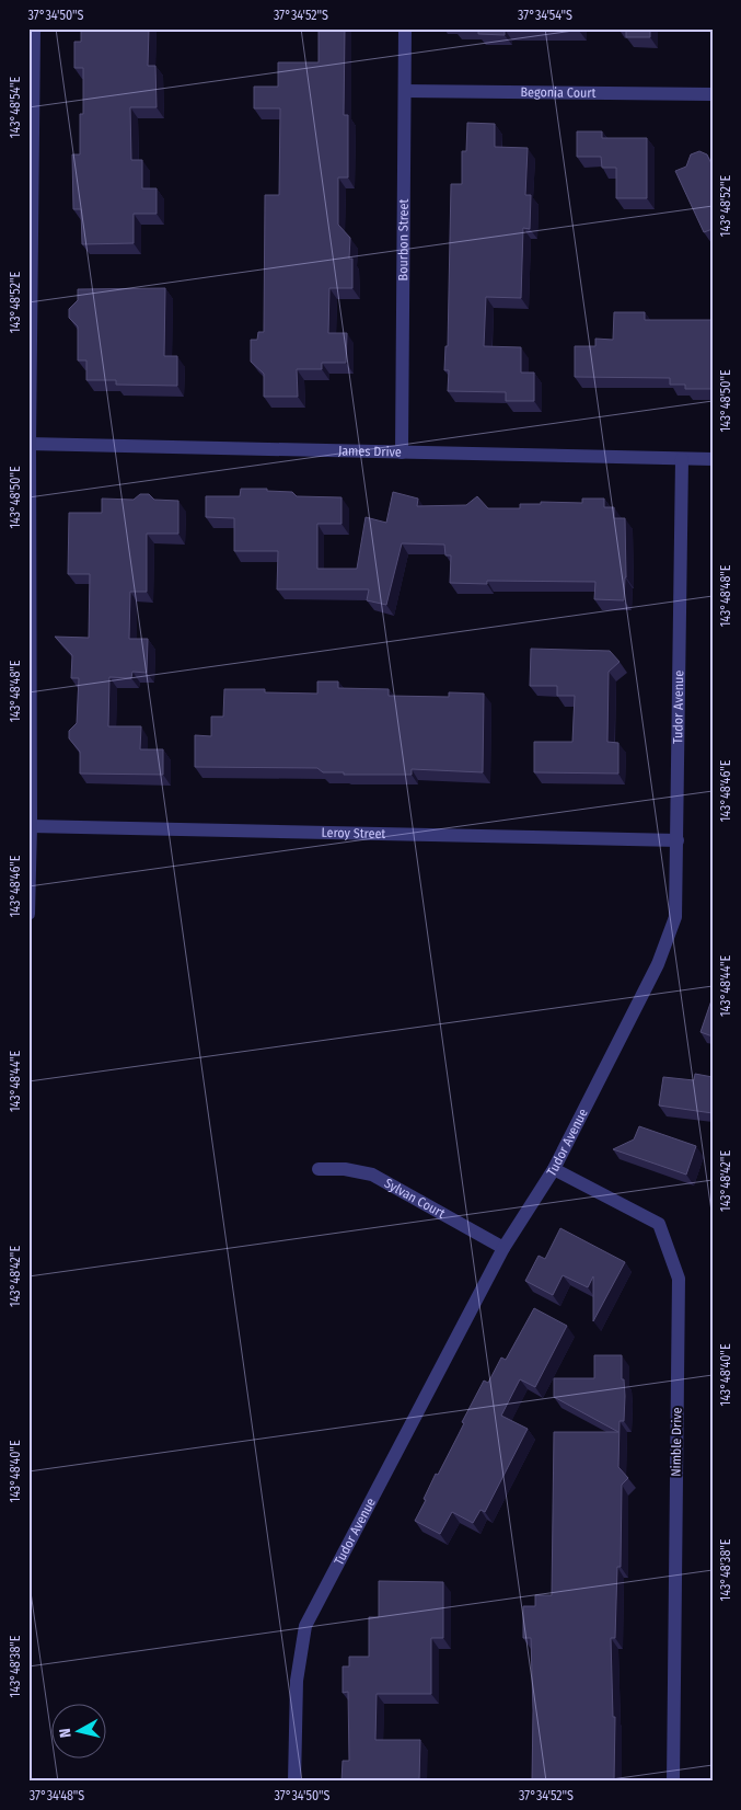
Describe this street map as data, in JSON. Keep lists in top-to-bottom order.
{
  "streets": {
    "street": [
      "Begonia Court",
      "Bourbon Street",
      "James Drive",
      "Tudor Avenue",
      "Leroy Street",
      "Sylvan Court",
      "Nimble Drive"
    ]
  },
  "crossings": [
    ["Begonia Court", "Bourbon Street"],
    ["Bourbon Street", "James Drive"],
    ["James Drive", "Tudor Avenue"],
    ["Tudor Avenue", "Leroy Street"],
    ["Tudor Avenue", "Sylvan Court"],
    ["Tudor Avenue", "Nimble Drive"]
  ],
  "north": "left",
  "coordinates": [
    "37°34'50\"S",
    "37°34'52\"S",
    "37°34'54\"S",
    "143°48'54\"E",
    "143°48'52\"E",
    "143°48'50\"E",
    "143°48'48\"E",
    "143°48'46\"E",
    "143°48'44\"E",
    "143°48'42\"E",
    "143°48'40\"E",
    "143°48'38\"E",
    "37°34'48\"S"
  ]
}
